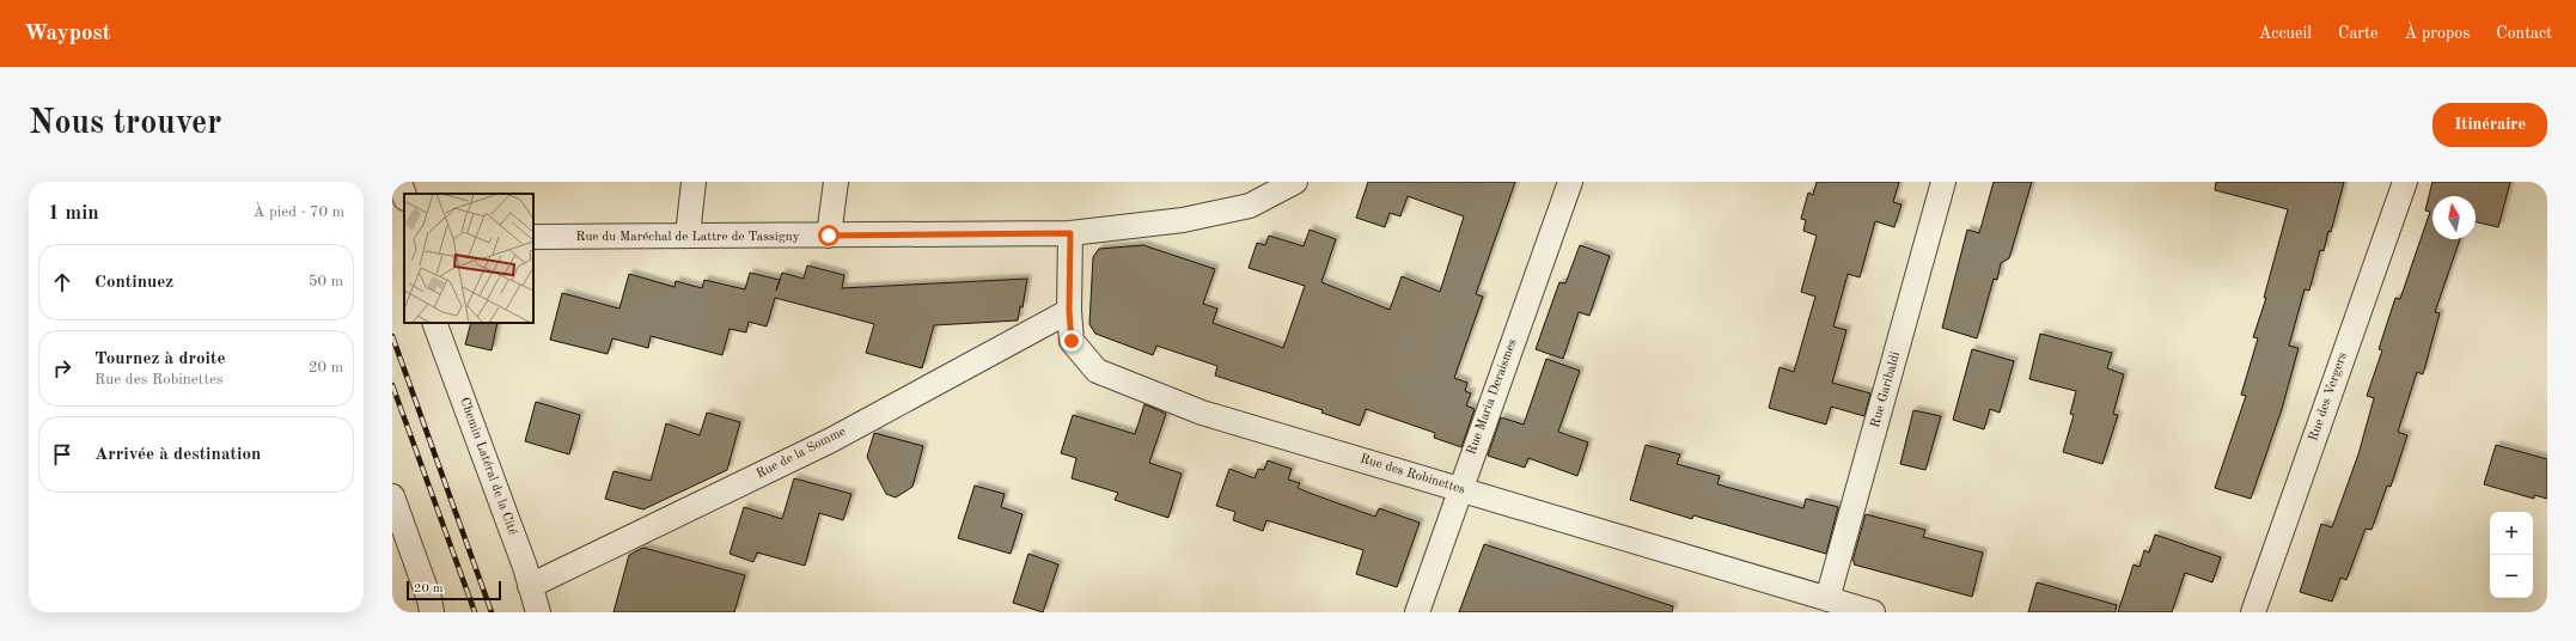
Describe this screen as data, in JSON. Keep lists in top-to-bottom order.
{
  "streets": {
    "street": [
      "Rue du Maréchal de Lattre de Tassigny",
      "Rue Garibaldi",
      "Rue Maria Deraismes",
      "Rue des Vergers",
      "Rue de la Somme",
      "Chemin Latéral de la Cité",
      "Rue des Robinettes"
    ]
  },
  "crossings": [
    ["Rue du Maréchal de Lattre de Tassigny", "Rue des Robinettes"],
    ["Rue Garibaldi", "Rue des Robinettes"],
    ["Rue Maria Deraismes", "Rue des Robinettes"],
    ["Rue de la Somme", "Chemin Latéral de la Cité"],
    ["Rue de la Somme", "Rue des Robinettes"]
  ],
  "scale_bar": "20 m",
  "north": "top",
  "page": {
    "header": "Waypost",
    "nav": [
      "Accueil",
      "Carte",
      "À propos",
      "Contact"
    ],
    "buttons": "Itinéraire",
    "title": "Nous trouver",
    "heading": ["1 min", "À pied · 70 m"],
    "list": [
      ["Continuez", "50 m"],
      ["Tournez à droite", "Rue des Robinettes", "20 m"],
      "Arrivée à destination"
    ],
    "map_buttons": ["+", "−"],
    "scale": "20 m"
  }
}
